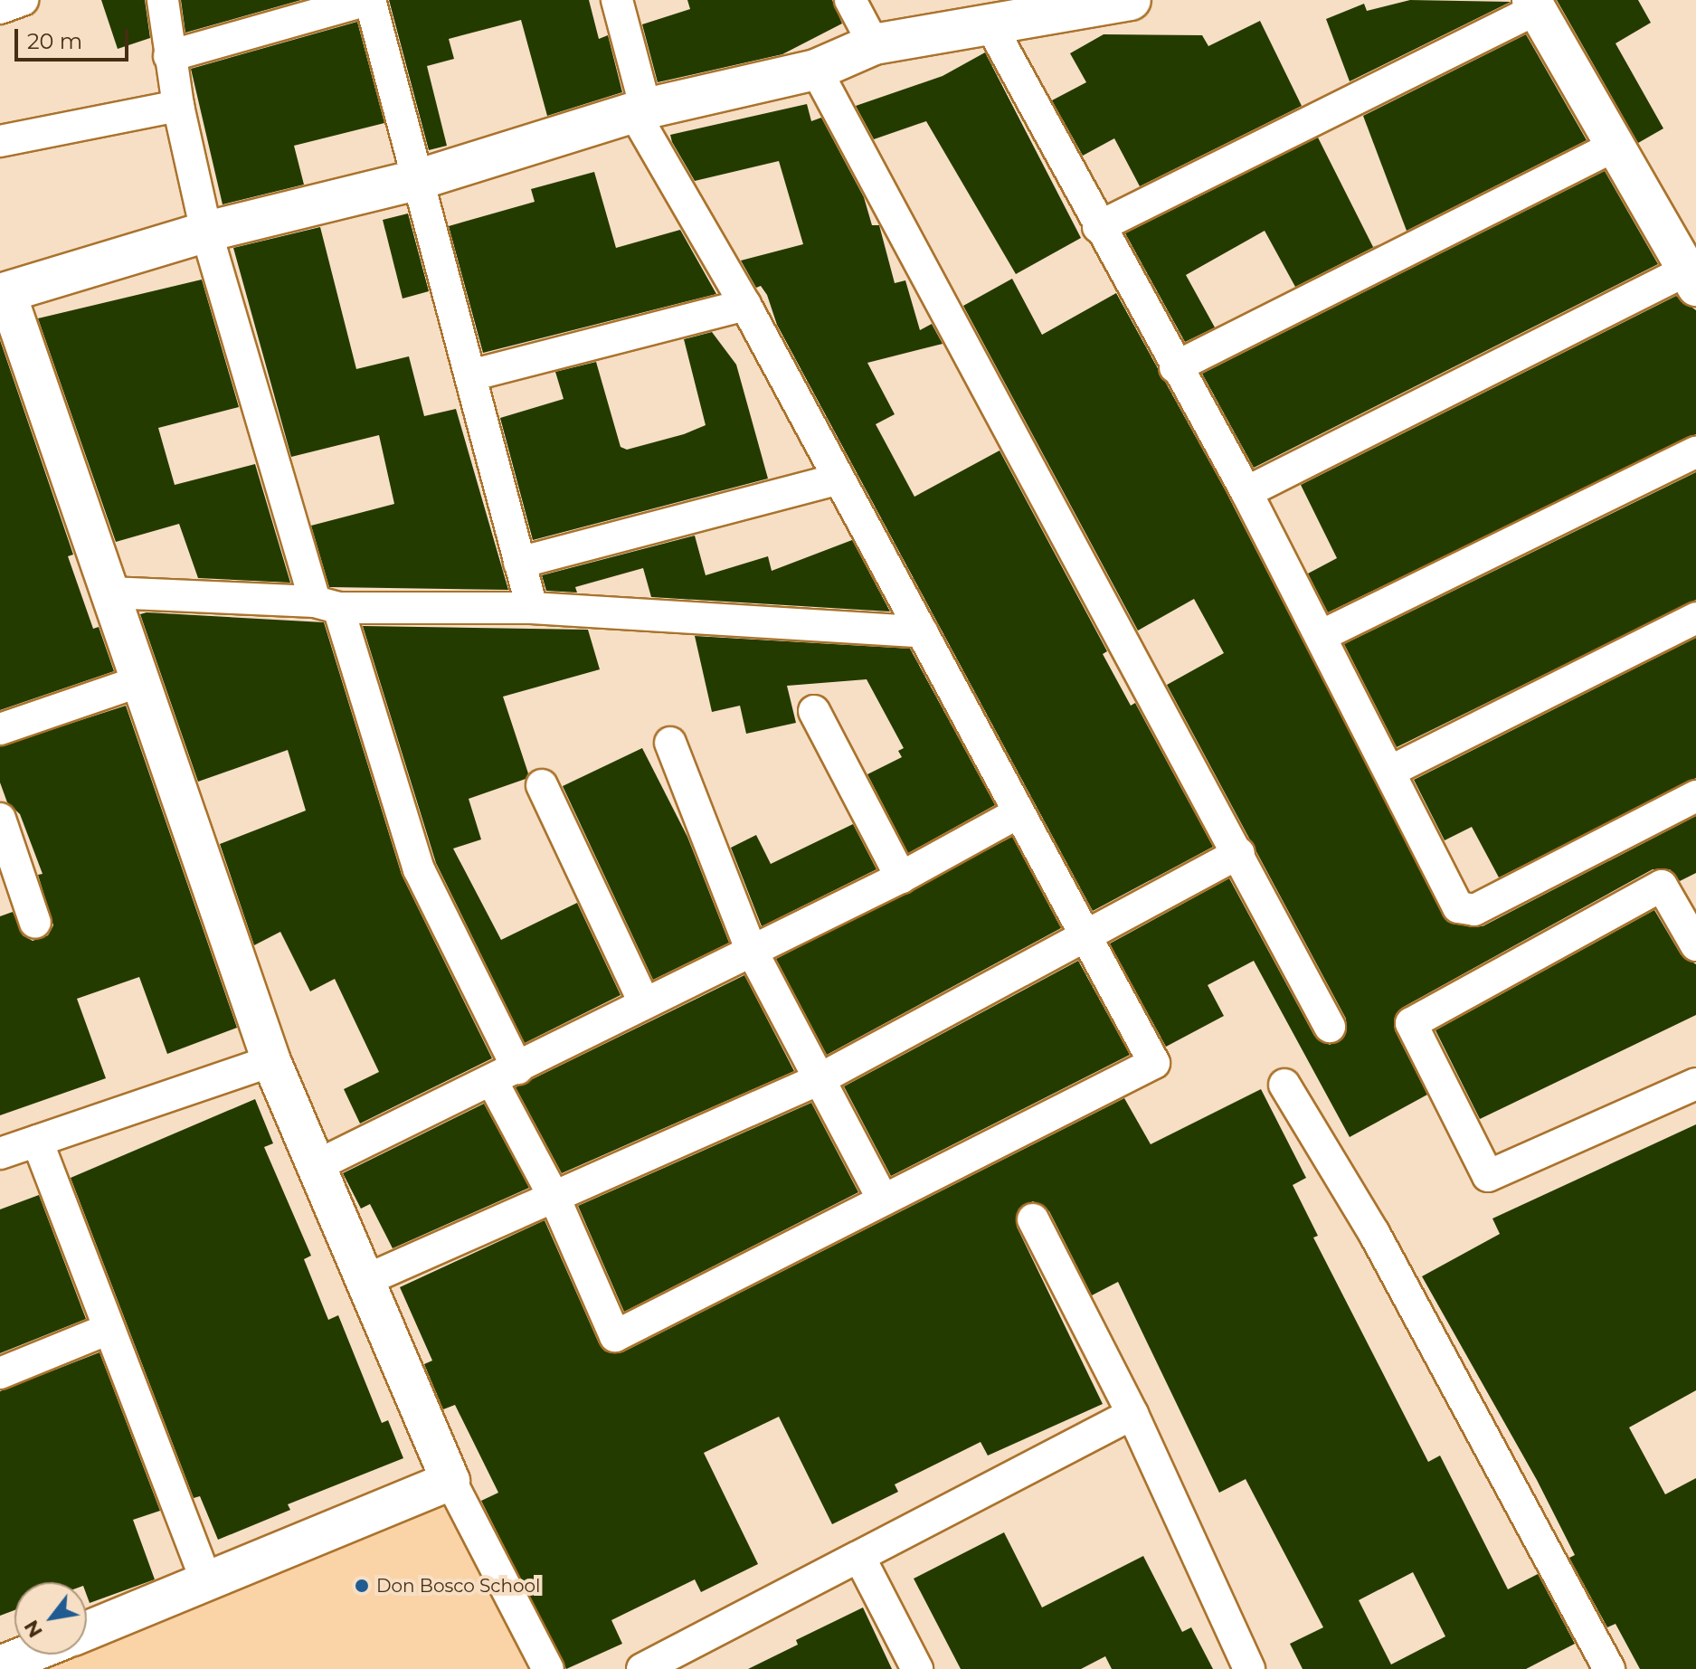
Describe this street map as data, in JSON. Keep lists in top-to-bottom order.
{
  "places": ["Don Bosco School"],
  "scale_bar": "20 m",
  "north": "bottom left"
}
